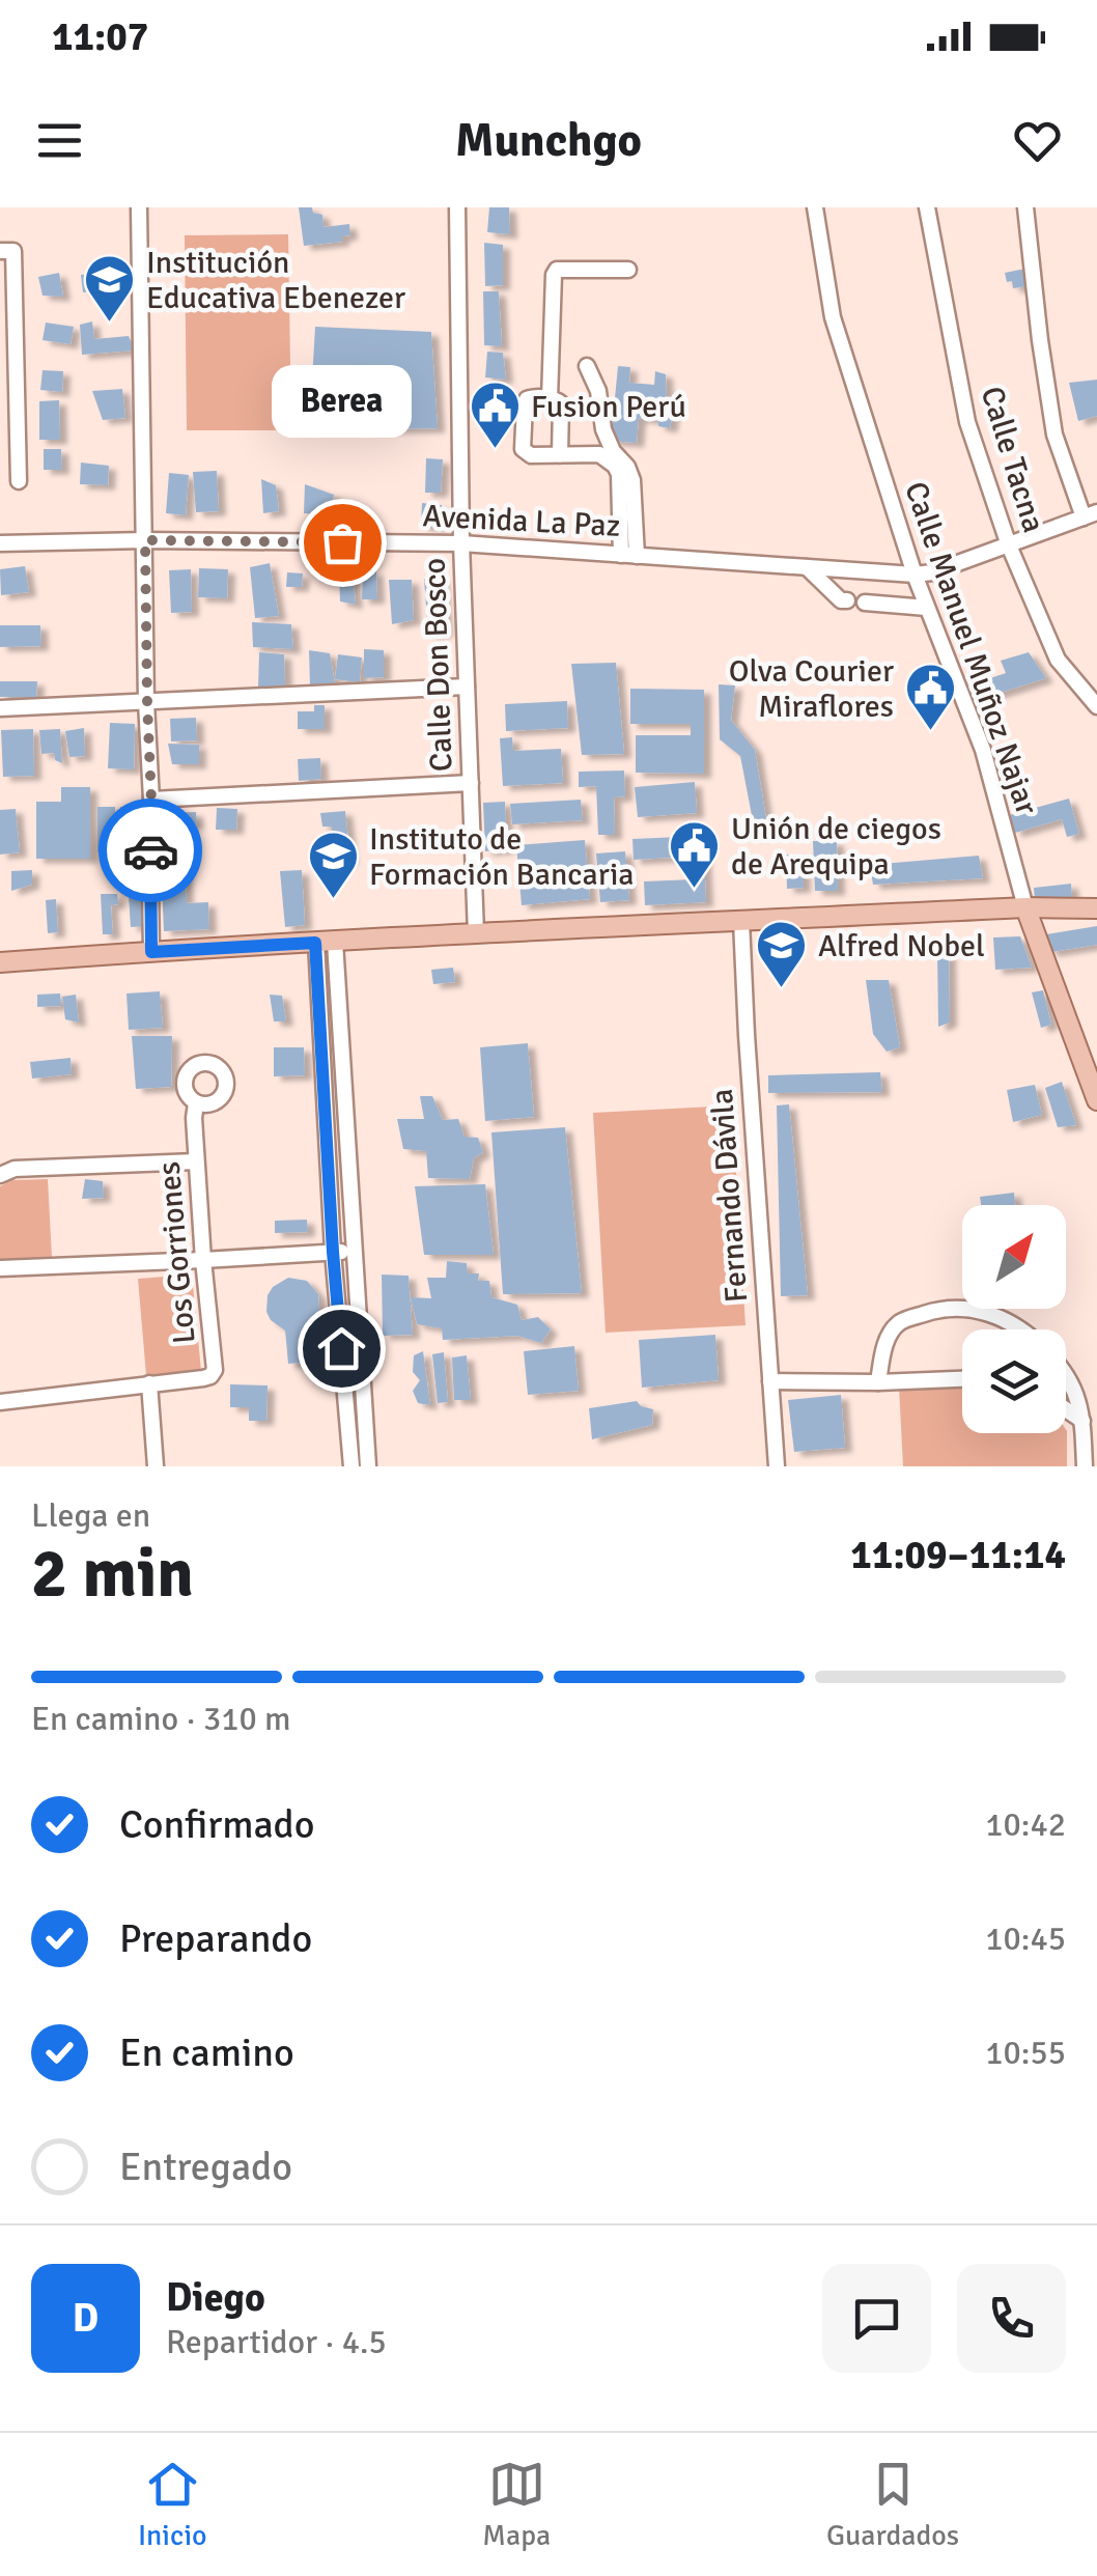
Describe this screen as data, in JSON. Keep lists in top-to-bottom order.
{
  "streets": {
    "main road": ["Calle Manuel Muñoz Najar"],
    "street": [
      "Calle Tacna",
      "Avenida La Paz",
      "Calle Don Bosco",
      "Fernando Dávila",
      "Los Gorriones"
    ]
  },
  "crossings": [
    ["Calle Tacna", "Avenida La Paz"],
    ["Avenida La Paz", "Calle Manuel Muñoz Najar"],
    ["Avenida La Paz", "Calle Don Bosco"]
  ],
  "places": {
    "school or university": ["Institución Educativa Ebenezer", "Instituto de Formación Bancaria", "Alfred Nobel"],
    "public building": ["Fusion Perú", "Olva Courier Miraflores", "Unión de ciegos de Arequipa"],
    "other": ["Berea"]
  },
  "north": "top right",
  "page": {
    "status": "11:07",
    "header": "Munchgo",
    "bubble": "Berea",
    "heading": ["2 min", "Llega en", "11:09–11:14"],
    "panel": ["Diego", "Repartidor · 4.5"],
    "bar": "En camino · 310 m",
    "list": [
      ["Confirmado", "10:42"],
      ["Preparando", "10:45"],
      ["En camino", "10:55"],
      "Entregado"
    ],
    "round": "D",
    "tabs": ["Inicio", "Mapa", "Guardados"]
  }
}
